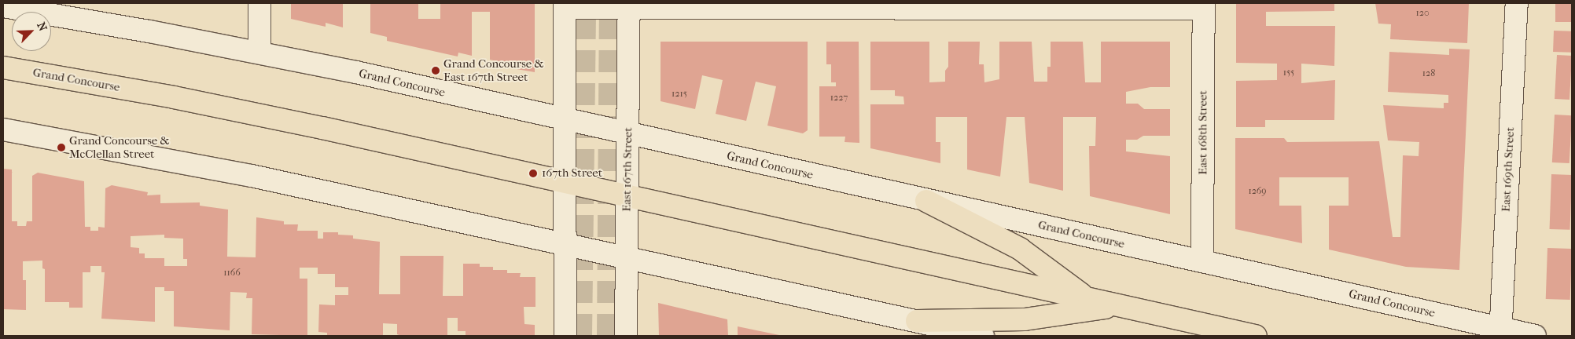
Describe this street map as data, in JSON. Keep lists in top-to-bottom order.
{
  "streets": {
    "main road": ["Grand Concourse"],
    "street": ["East 168th Street", "East 167th Street", "East 169th Street"]
  },
  "crossings": [
    ["Grand Concourse", "East 168th Street"],
    ["Grand Concourse", "East 167th Street"],
    ["Grand Concourse", "East 169th Street"]
  ],
  "places": ["Grand Concourse & East 167th Street", "Grand Concourse & McClellan Street", "167th Street"],
  "house_numbers": [
    "120",
    "155",
    "128",
    "1215",
    "1227",
    "1269",
    "1166"
  ],
  "north": "top right"
}
